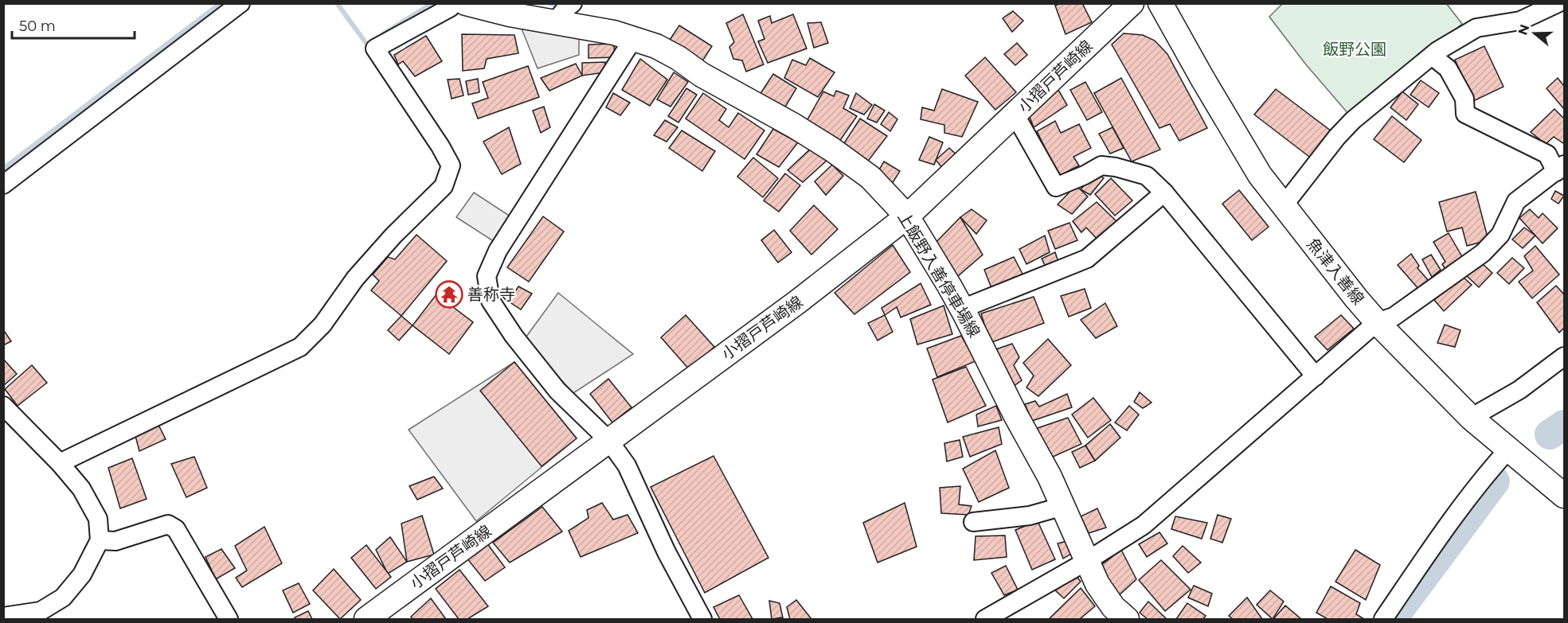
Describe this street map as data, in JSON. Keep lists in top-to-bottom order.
{
  "streets": {
    "main road": ["小摺戸芦崎線", "魚津入善線", "上飯野入善停車場線"]
  },
  "crossings": [
    ["小摺戸芦崎線", "上飯野入善停車場線"]
  ],
  "parks": ["飯野公園"],
  "places": {
    "temple": ["善称寺"]
  },
  "scale_bar": "50 m",
  "north": "left"
}
